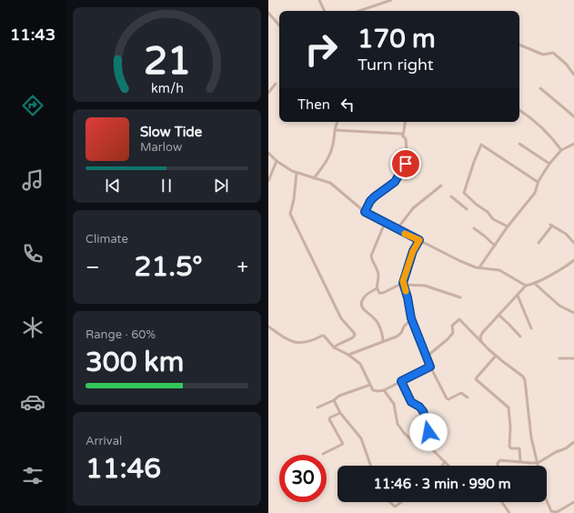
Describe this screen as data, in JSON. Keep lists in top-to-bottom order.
{
  "page": {
    "tabs": "11:43",
    "turn": ["170 m", "Turn right"],
    "then": "Then",
    "song": ["Slow Tide", "Marlow"],
    "tile": [
      "Climate",
      ["Range · 60%", "300 km"],
      ["Arrival", "11:46"]
    ],
    "heat": ["−", "21.5°", "+"],
    "limit": "30",
    "trip": "11:46 · 3 min · 990 m",
    "gauge": ["21", "km/h"]
  }
}
